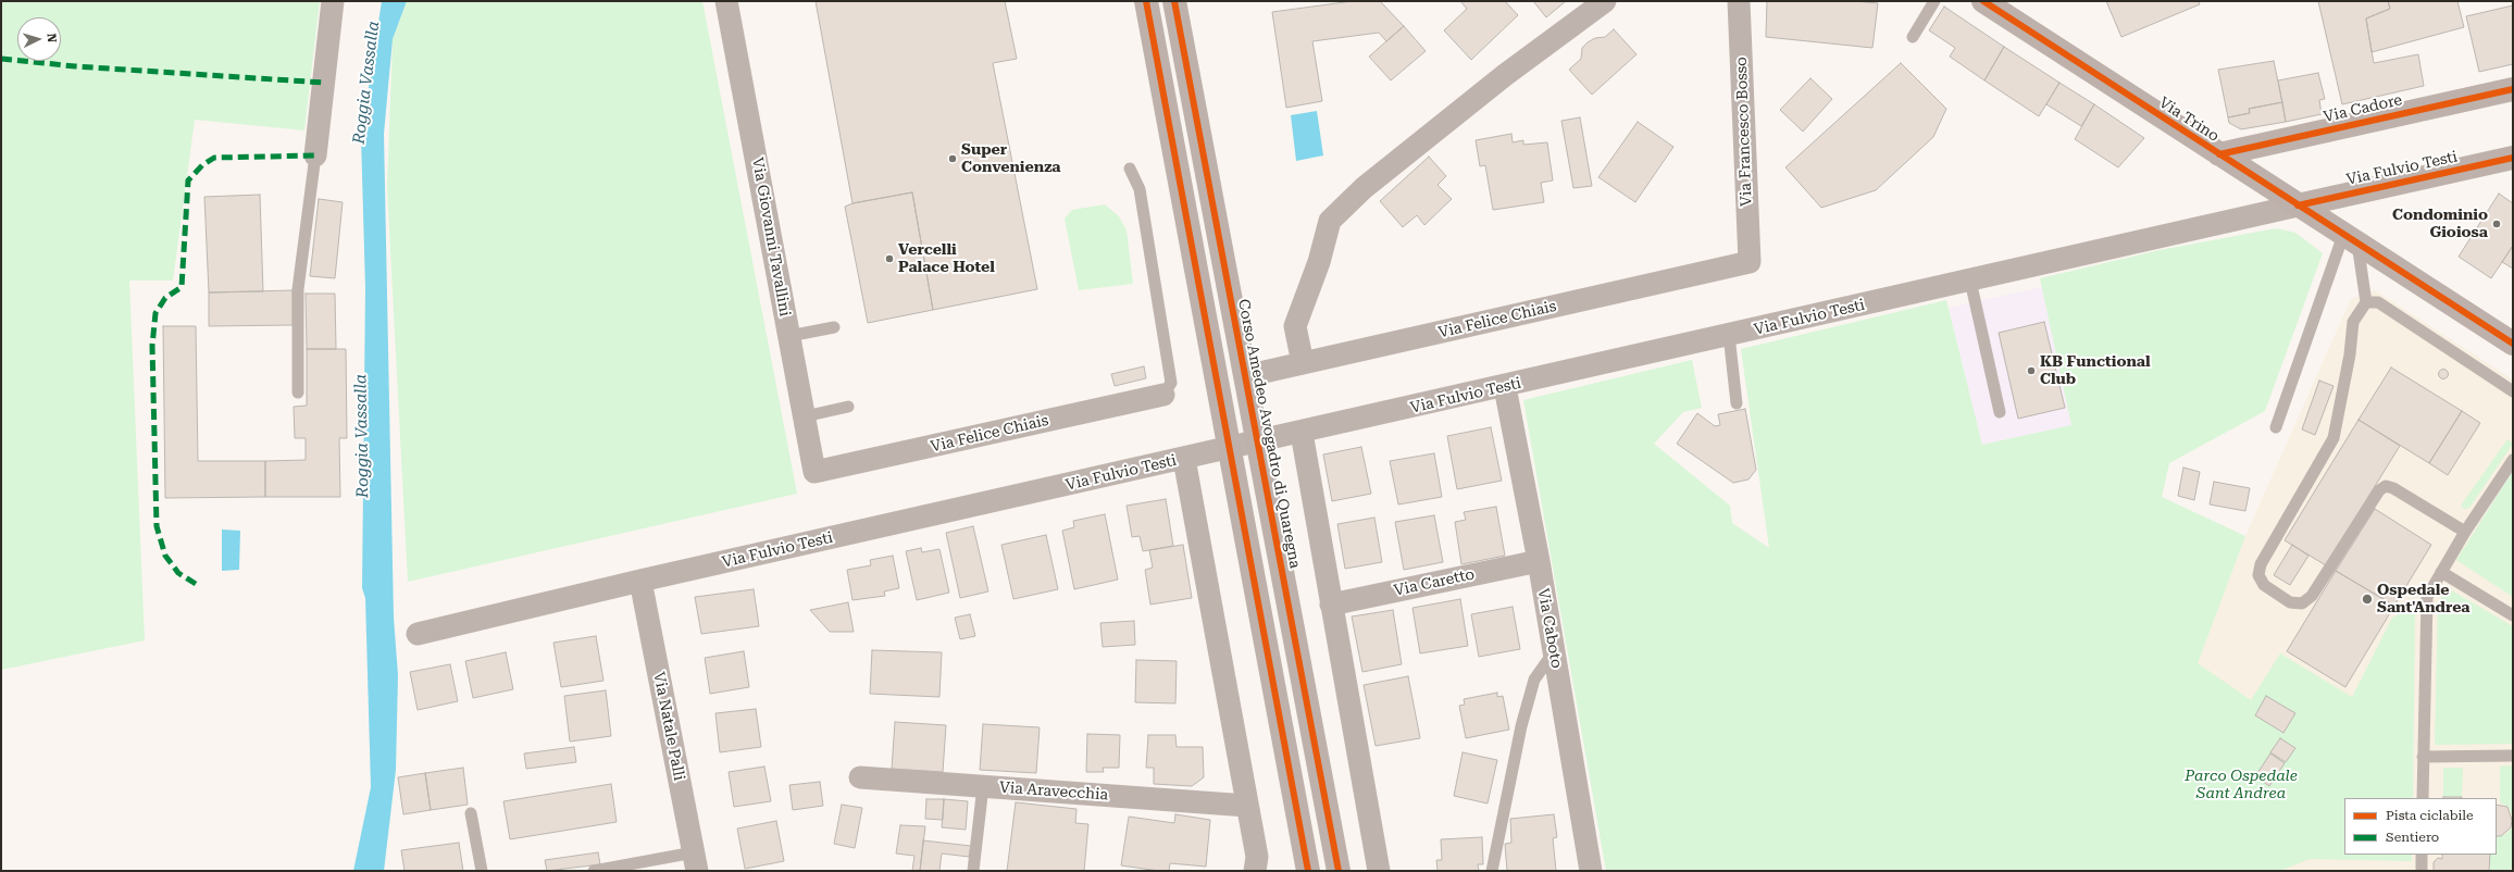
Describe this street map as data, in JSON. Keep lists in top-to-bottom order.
{
  "streets": {
    "main road": [
      "Via Cadore",
      "Via Trino",
      "Via Fulvio Testi",
      "Corso Amedeo Avogadro di Quaregna"
    ],
    "street": [
      "Via Francesco Bosso",
      "Via Giovanni Tavallini",
      "Via Felice Chiais",
      "Via Caretto",
      "Via Caboto",
      "Via Natale Palli",
      "Via Aravecchia"
    ]
  },
  "crossings": [
    ["Via Cadore", "Via Trino"],
    ["Via Trino", "Via Fulvio Testi"],
    ["Via Francesco Bosso", "Via Felice Chiais"],
    ["Via Fulvio Testi", "Corso Amedeo Avogadro di Quaregna"],
    ["Via Fulvio Testi", "Via Caboto"],
    ["Via Fulvio Testi", "Via Natale Palli"],
    ["Via Giovanni Tavallini", "Via Felice Chiais"],
    ["Via Felice Chiais", "Corso Amedeo Avogadro di Quaregna"],
    ["Corso Amedeo Avogadro di Quaregna", "Via Caretto"],
    ["Via Caretto", "Via Caboto"]
  ],
  "water": ["Roggia Vassalla"],
  "parks": ["Parco Ospedale Sant Andrea"],
  "places": [
    "Super Convenienza",
    "Condominio Gioiosa",
    "Vercelli Palace Hotel",
    "KB Functional Club",
    "Ospedale Sant'Andrea"
  ],
  "legend": ["Pista ciclabile", "Sentiero"],
  "north": "right"
}
